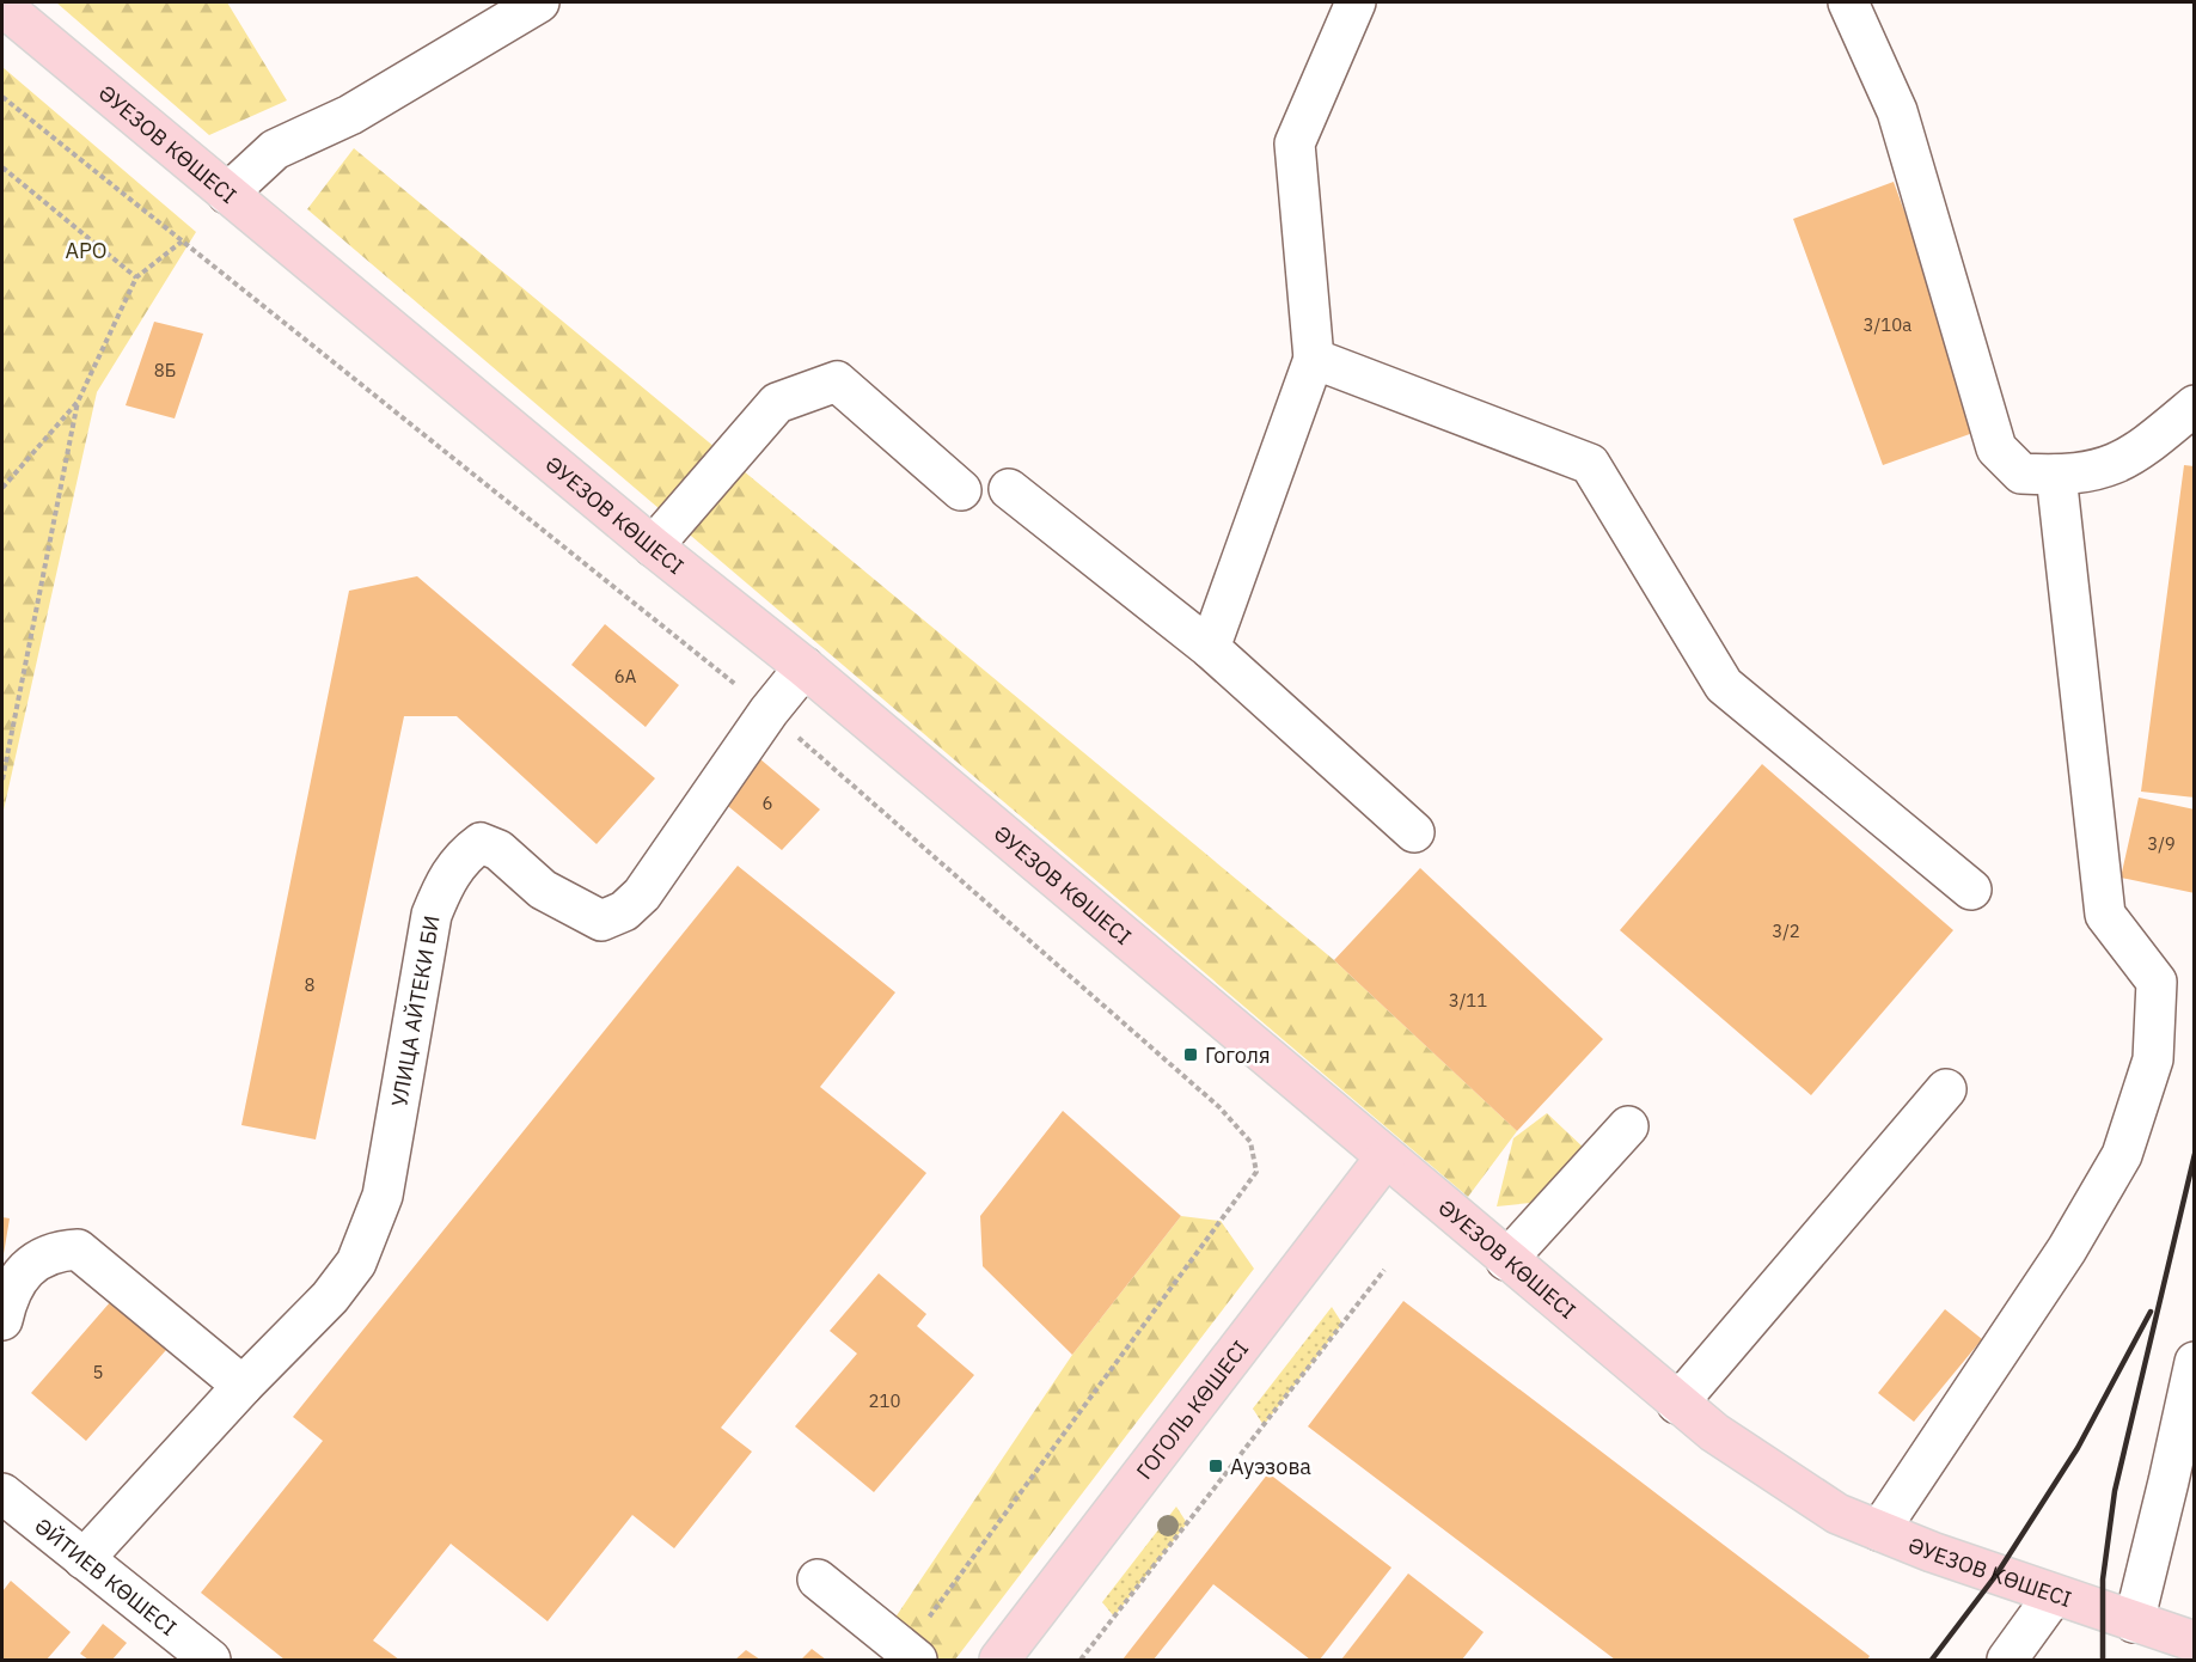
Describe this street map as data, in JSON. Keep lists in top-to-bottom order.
{
  "streets": {
    "main road": ["ӘУЕЗОВ КӨШЕСІ", "ГОГОЛЬ КӨШЕСІ"],
    "street": ["УЛИЦА АЙТЕКИ БИ", "ӘЙТИЕВ КӨШЕСІ"]
  },
  "crossings": [
    ["ӘУЕЗОВ КӨШЕСІ", "УЛИЦА АЙТЕКИ БИ"],
    ["ӘУЕЗОВ КӨШЕСІ", "ГОГОЛЬ КӨШЕСІ"],
    ["УЛИЦА АЙТЕКИ БИ", "ӘЙТИЕВ КӨШЕСІ"]
  ],
  "parks": ["АРО"],
  "places": {
    "transit": ["Гоголя", "Ауэзова"]
  },
  "house_numbers": [
    "3/10а",
    "8Б",
    "6А",
    "6",
    "3/9",
    "3/2",
    "8",
    "3/11",
    "5",
    "210"
  ]
}
